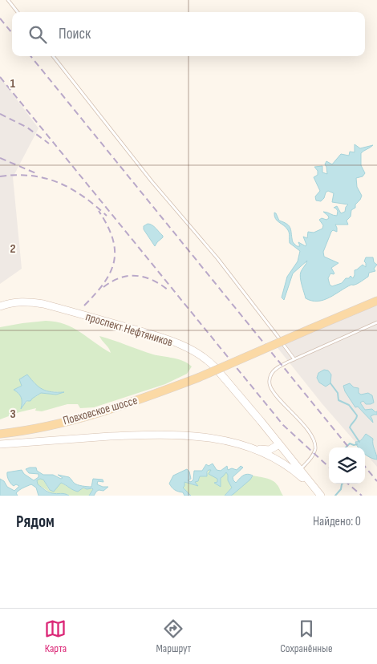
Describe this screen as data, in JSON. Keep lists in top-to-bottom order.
{
  "streets": {
    "main road": ["проспект Нефтяников", "Повховское шоссе"]
  },
  "page": {
    "search": "Поиск",
    "heading": ["Рядом", "Найдено: 0"],
    "nav": ["Карта", "Маршрут", "Сохранённые"]
  },
  "grid": {
    "rows": ["1", "2", "3"]
  }
}
